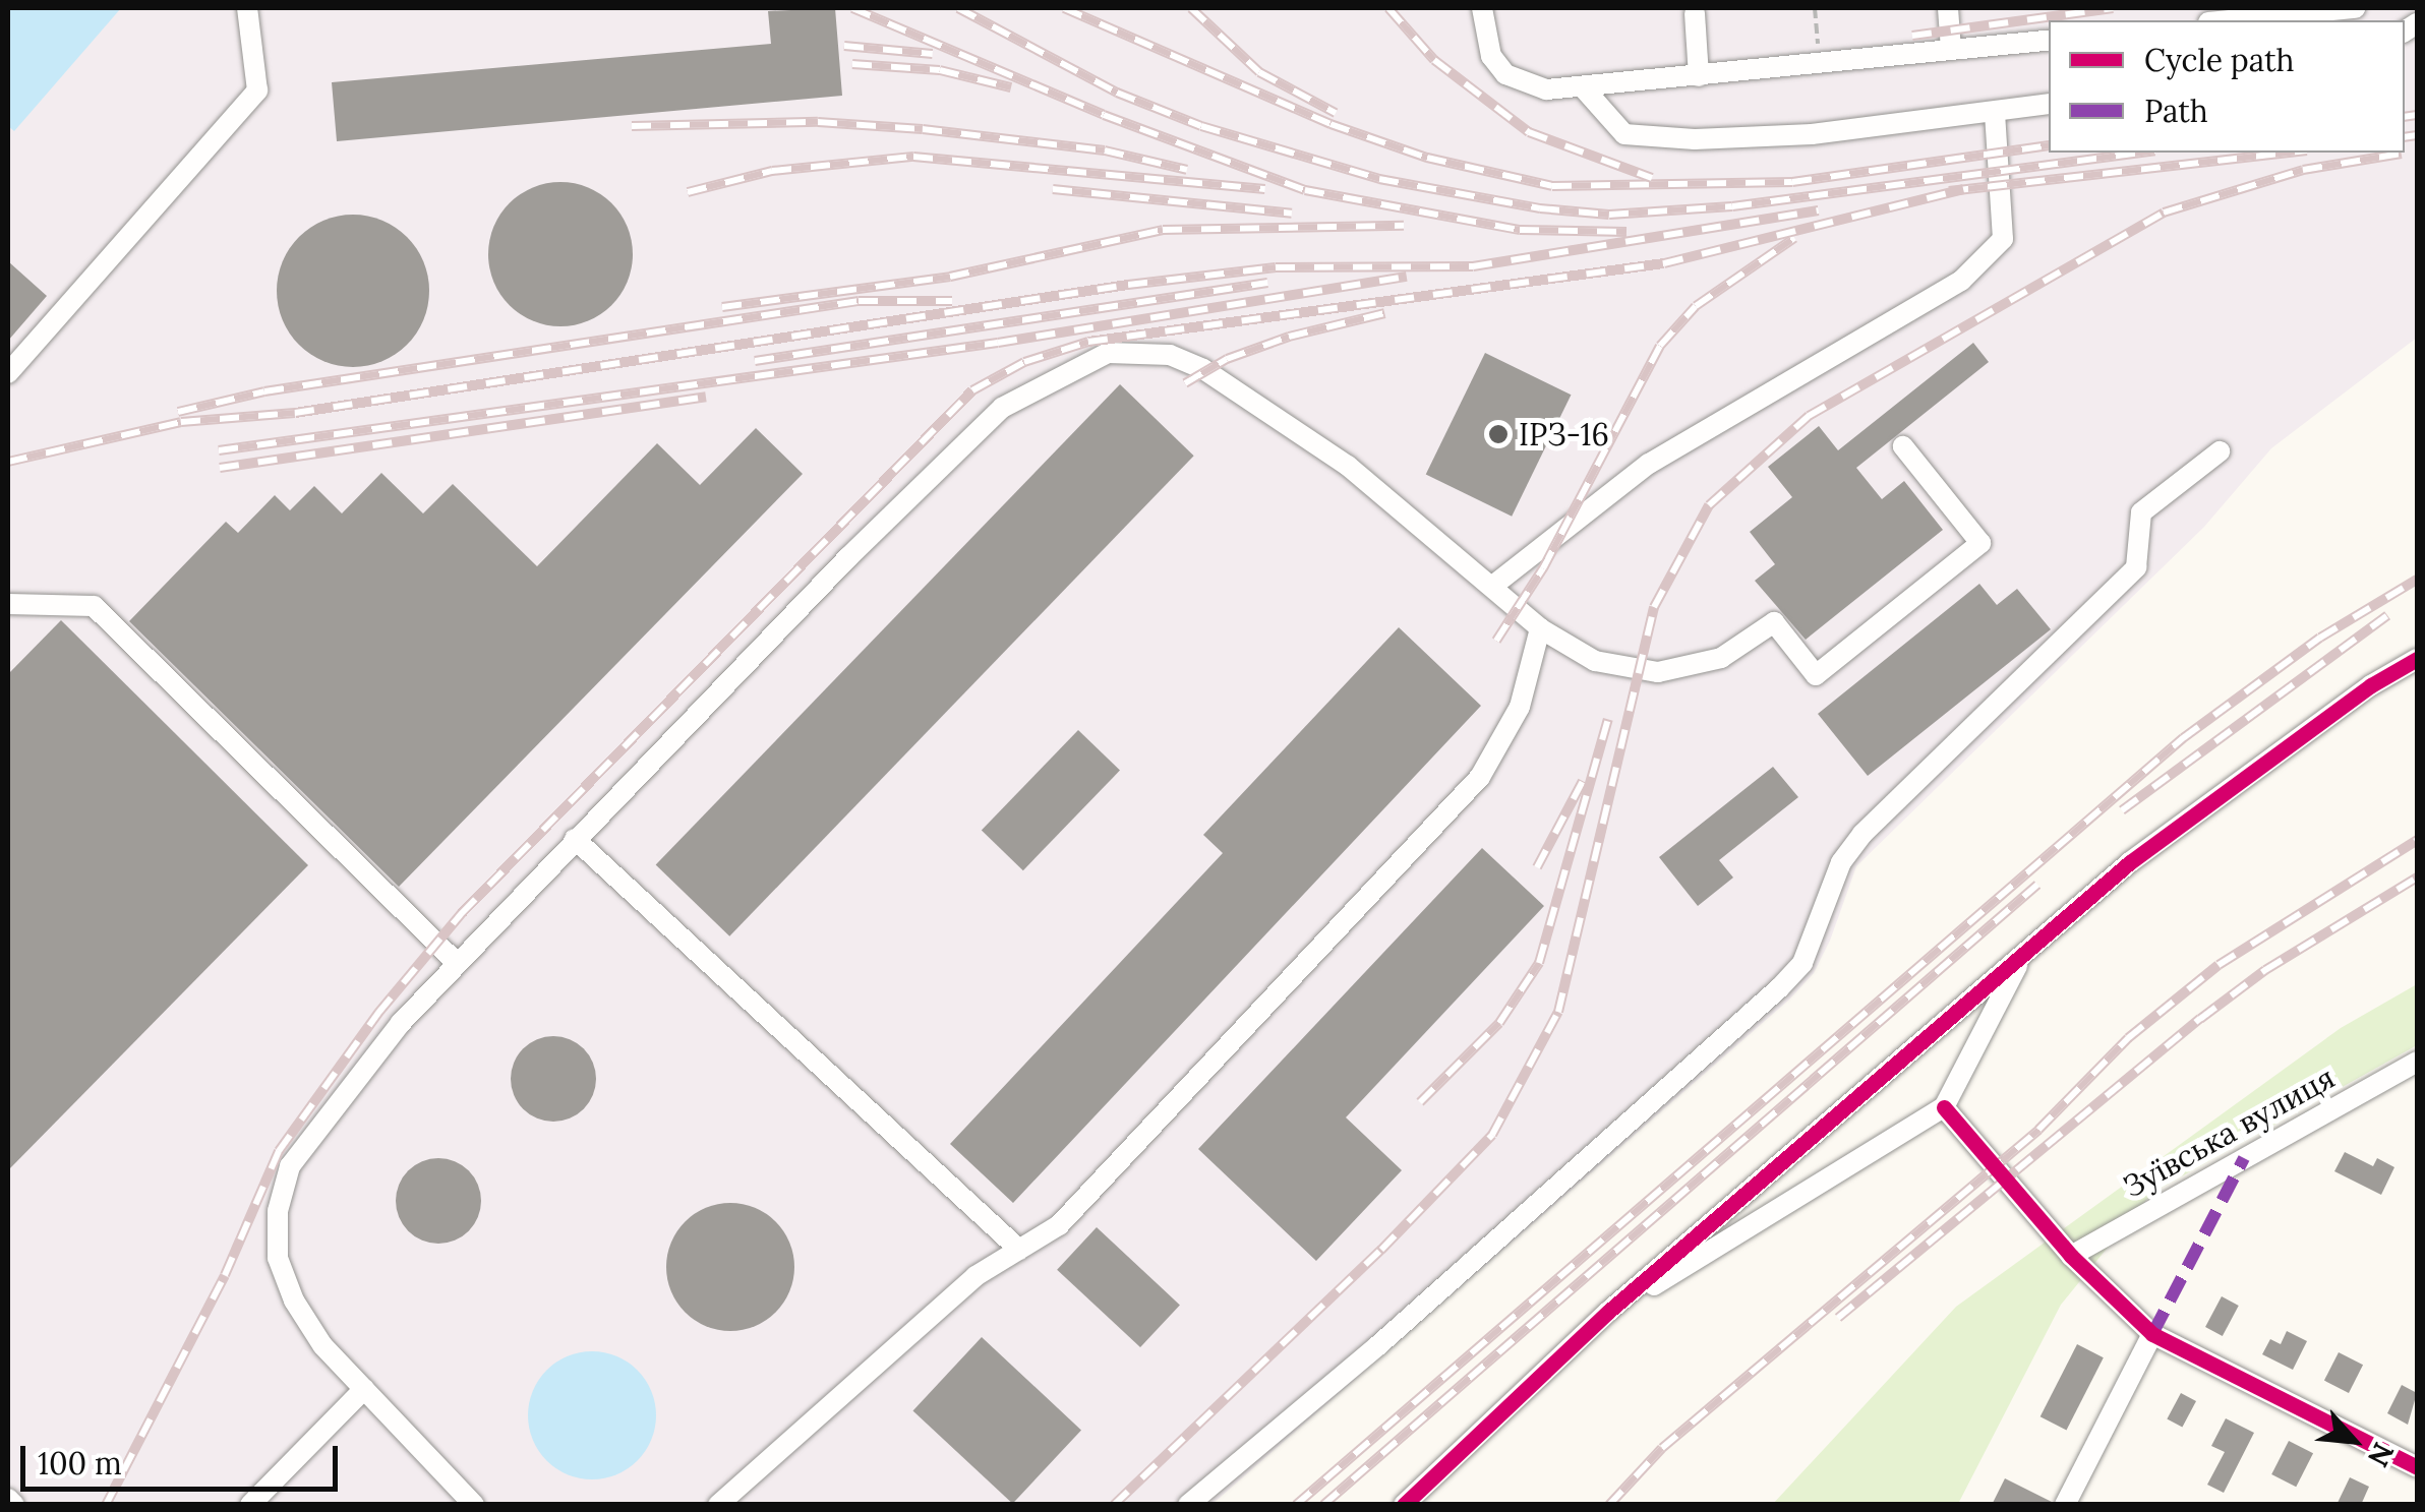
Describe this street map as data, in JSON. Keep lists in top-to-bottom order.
{
  "streets": {
    "street": ["Зуївська вулиця"]
  },
  "places": ["ІРЗ-16"],
  "legend": ["Cycle path", "Path"],
  "scale_bar": "100 m",
  "north": "bottom right"
}
